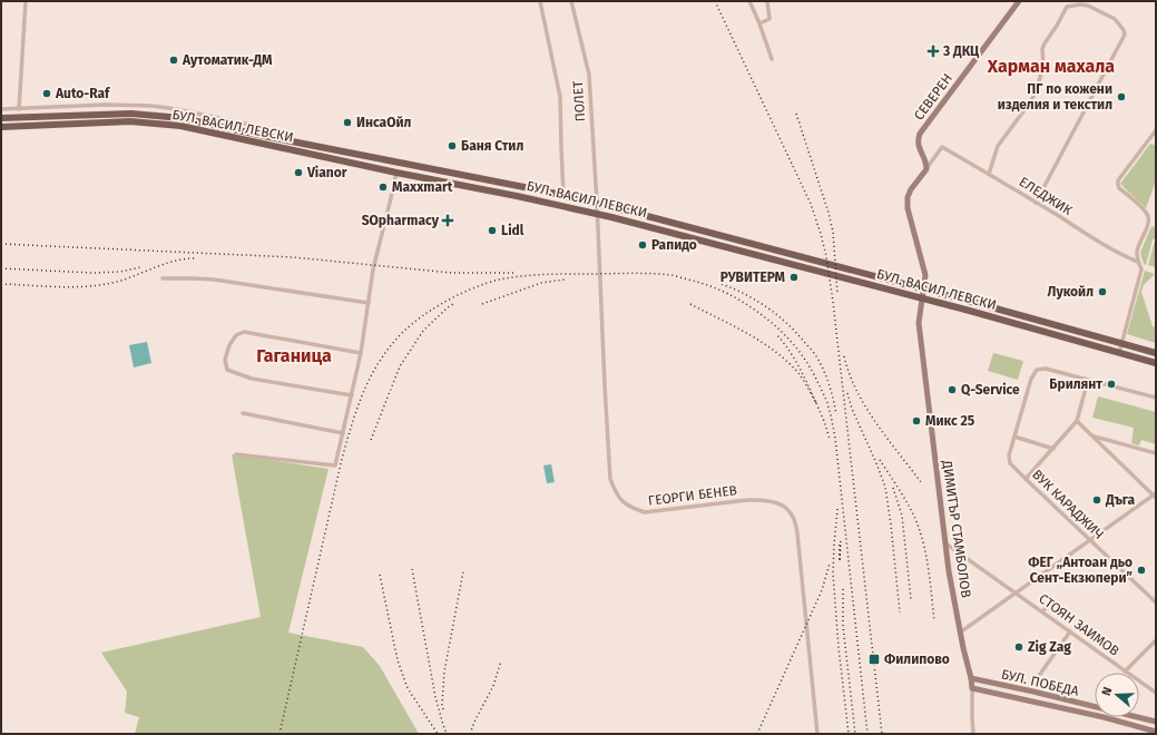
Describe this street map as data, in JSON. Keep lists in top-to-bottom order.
{
  "streets": {
    "main road": [
      "СЕВЕРЕН",
      "БУЛ. ВАСИЛ ЛЕВСКИ",
      "ДИМИТЪР СТАМБОЛОВ",
      "БУЛ. ПОБЕДА"
    ],
    "street": [
      "ПОЛЕТ",
      "ЕЛЕДЖИК",
      "ГЕОРГИ БЕНЕВ",
      "ВУК КАРАДЖИЧ",
      "СТОЯН ЗАИМОВ"
    ]
  },
  "crossings": [
    ["СЕВЕРЕН", "ЕЛЕДЖИК"],
    ["СЕВЕРЕН", "ДИМИТЪР СТАМБОЛОВ"],
    ["ПОЛЕТ", "БУЛ. ВАСИЛ ЛЕВСКИ"],
    ["ПОЛЕТ", "ГЕОРГИ БЕНЕВ"],
    ["БУЛ. ВАСИЛ ЛЕВСКИ", "ГЕОРГИ БЕНЕВ"],
    ["ЕЛЕДЖИК", "ДИМИТЪР СТАМБОЛОВ"],
    ["ДИМИТЪР СТАМБОЛОВ", "СТОЯН ЗАИМОВ"],
    ["ДИМИТЪР СТАМБОЛОВ", "БУЛ. ПОБЕДА"]
  ],
  "districts": ["Харман махала", "Гаганица"],
  "places": {
    "health": ["3 ДКЦ", "SOpharmacy"],
    "other": [
      "Аутоматик-ДМ",
      "Auto-Raf",
      "ПГ по кожени изделия и текстил",
      "ИнсаОйл",
      "Баня Стил",
      "Vianor",
      "Maxxmart",
      "Lidl",
      "Рапидо",
      "РУВИТЕРМ",
      "Лукойл",
      "Брилянт",
      "Q-Service",
      "Микс 25",
      "Дъга",
      "ФЕГ „Антоан дьо Сент-Екзюпери”",
      "Zig Zag"
    ],
    "transit": ["Филипово"]
  },
  "north": "left"
}
